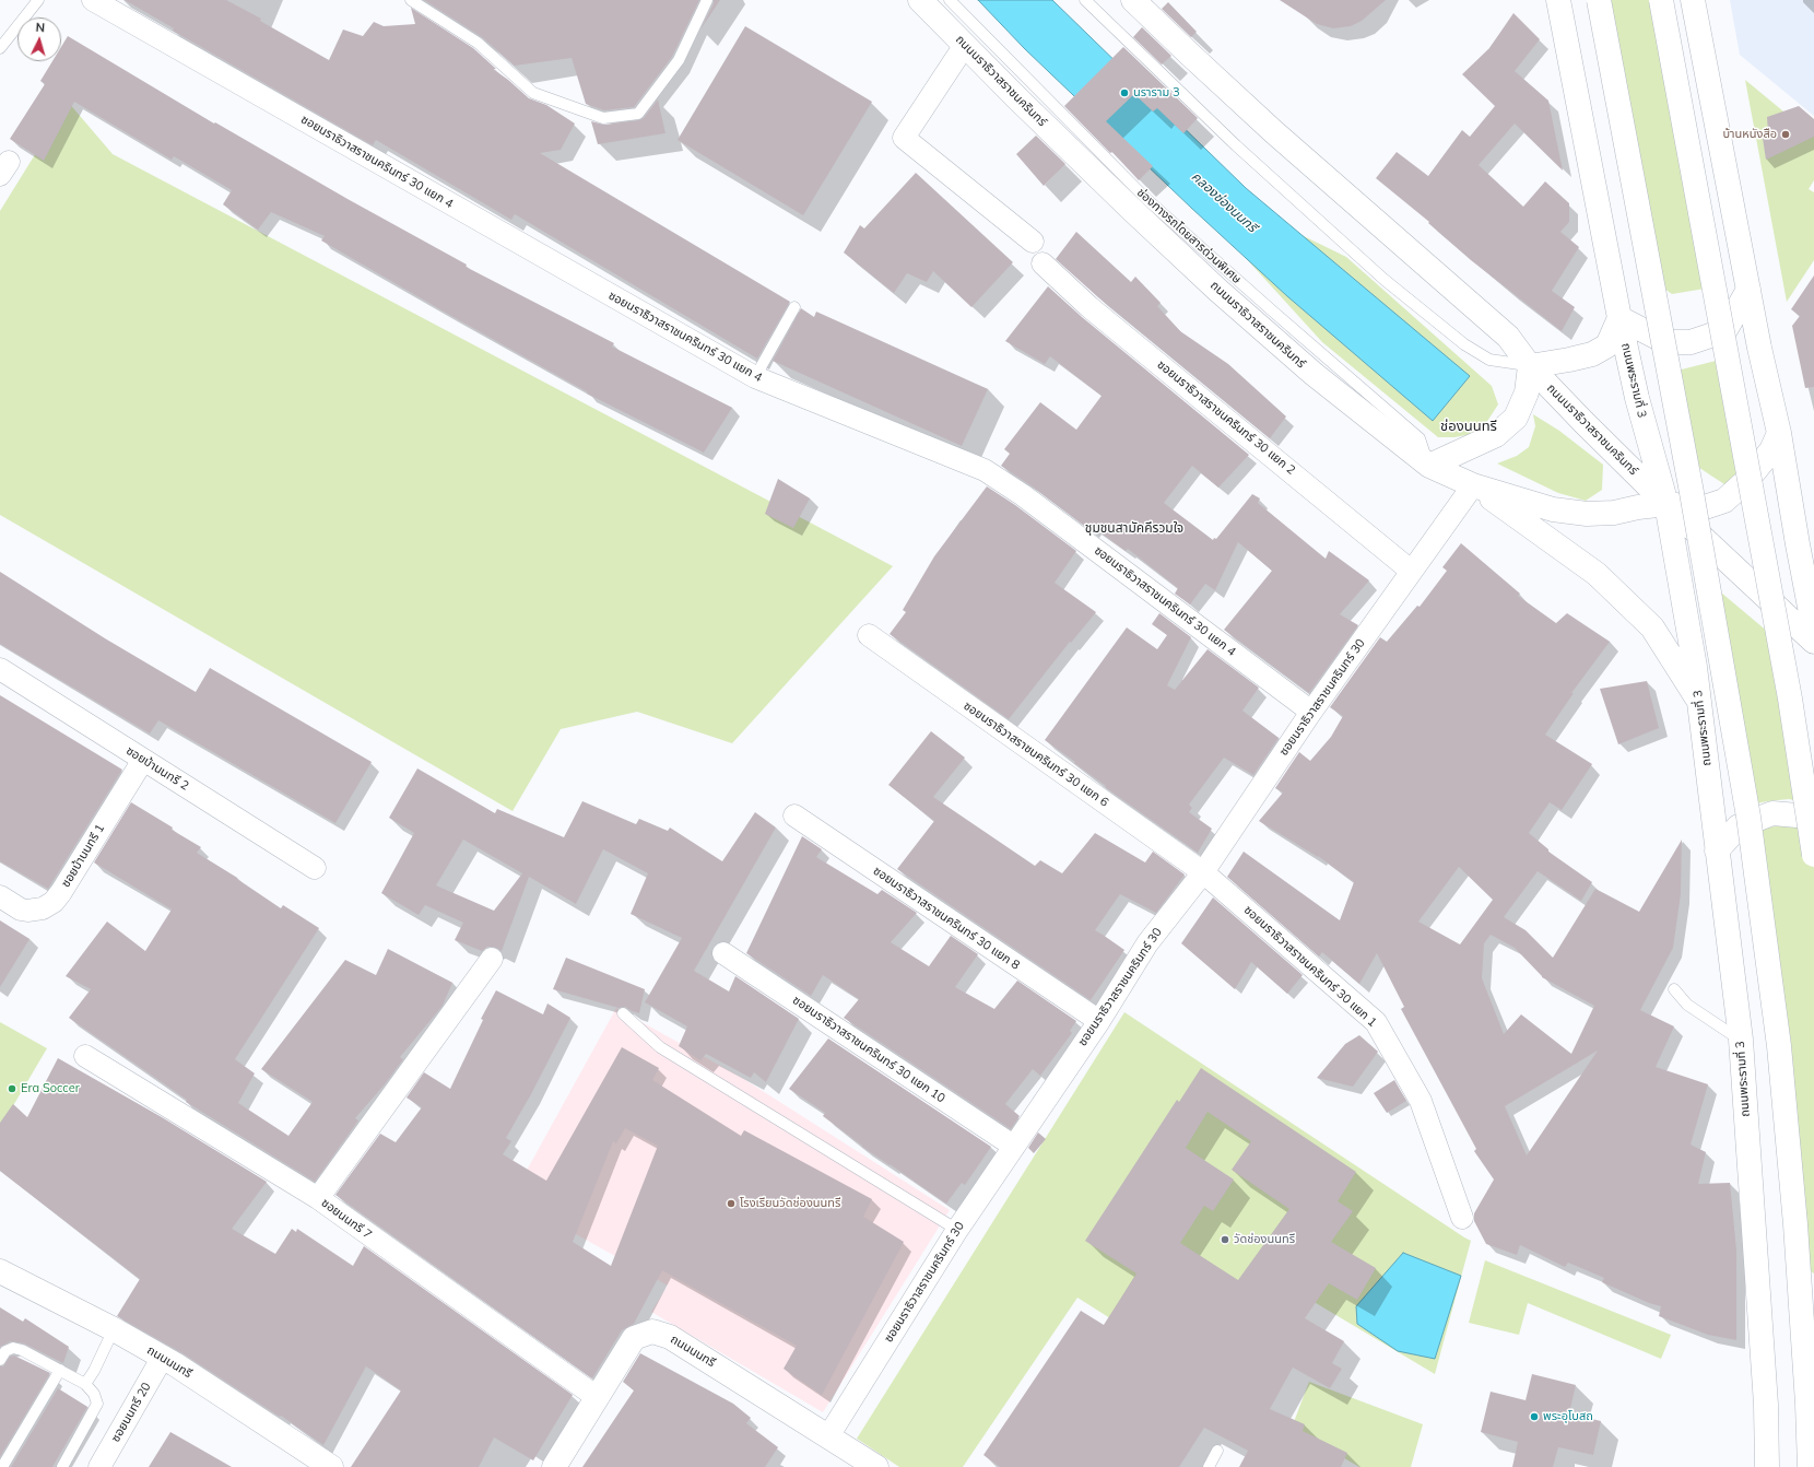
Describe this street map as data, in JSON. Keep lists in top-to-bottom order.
{
  "streets": {
    "main road": ["ถนนนราธิวาสราชนครินทร์", "ถนนพระรามที่ 3", "ถนนนนทรี"],
    "street": [
      "ซอยนราธิวาสราชนครินทร์ 30 แยก 4",
      "ซอยนราธิวาสราชนครินทร์ 30 แยก 2",
      "ซอยนราธิวาสราชนครินทร์ 30",
      "ซอยนราธิวาสราชนครินทร์ 30 แยก 6",
      "ซอยบ้านนทรี 2",
      "ซอยบ้านนทรี 1",
      "ซอยนราธิวาสราชนครินทร์ 30 แยก 8",
      "ซอยนราธิวาสราชนครินทร์ 30 แยก 1",
      "ซอยนราธิวาสราชนครินทร์ 30 แยก 10",
      "ซอยนนทรี 7",
      "ซอยนนทรี 20"
    ],
    "lane": ["ช่องทางรถโดยสารด่วนพิเศษ"]
  },
  "crossings": [
    ["ถนนนราธิวาสราชนครินทร์", "ช่องทางรถโดยสารด่วนพิเศษ"],
    ["ถนนนราธิวาสราชนครินทร์", "ถนนพระรามที่ 3"],
    ["ถนนนราธิวาสราชนครินทร์", "ซอยนราธิวาสราชนครินทร์ 30"],
    ["ซอยนราธิวาสราชนครินทร์ 30 แยก 4", "ซอยนราธิวาสราชนครินทร์ 30"],
    ["ซอยนราธิวาสราชนครินทร์ 30 แยก 2", "ซอยนราธิวาสราชนครินทร์ 30"],
    ["ซอยนราธิวาสราชนครินทร์ 30", "ซอยนราธิวาสราชนครินทร์ 30 แยก 6"],
    ["ซอยนราธิวาสราชนครินทร์ 30", "ซอยนราธิวาสราชนครินทร์ 30 แยก 8"],
    ["ซอยนราธิวาสราชนครินทร์ 30", "ซอยนราธิวาสราชนครินทร์ 30 แยก 1"],
    ["ซอยนราธิวาสราชนครินทร์ 30", "ซอยนราธิวาสราชนครินทร์ 30 แยก 10"],
    ["ซอยนราธิวาสราชนครินทร์ 30", "ถนนนนทรี"],
    ["ซอยนราธิวาสราชนครินทร์ 30 แยก 6", "ซอยนราธิวาสราชนครินทร์ 30 แยก 1"],
    ["ซอยบ้านนทรี 2", "ซอยบ้านนทรี 1"],
    ["ซอยนนทรี 7", "ถนนนนทรี"],
    ["ถนนนนทรี", "ซอยนนทรี 20"]
  ],
  "districts": ["ช่องนนทรี", "ชุมชนสามัคคีรวมใจ"],
  "water": ["คลองช่องนนทรี"],
  "places": [
    "นราราม 3",
    "บ้านหนังสือ",
    "Era Soccer",
    "โรงเรียนวัดช่องนนทรี",
    "วัดช่องนนทรี",
    "พระอุโบสถ"
  ],
  "north": "top"
}
